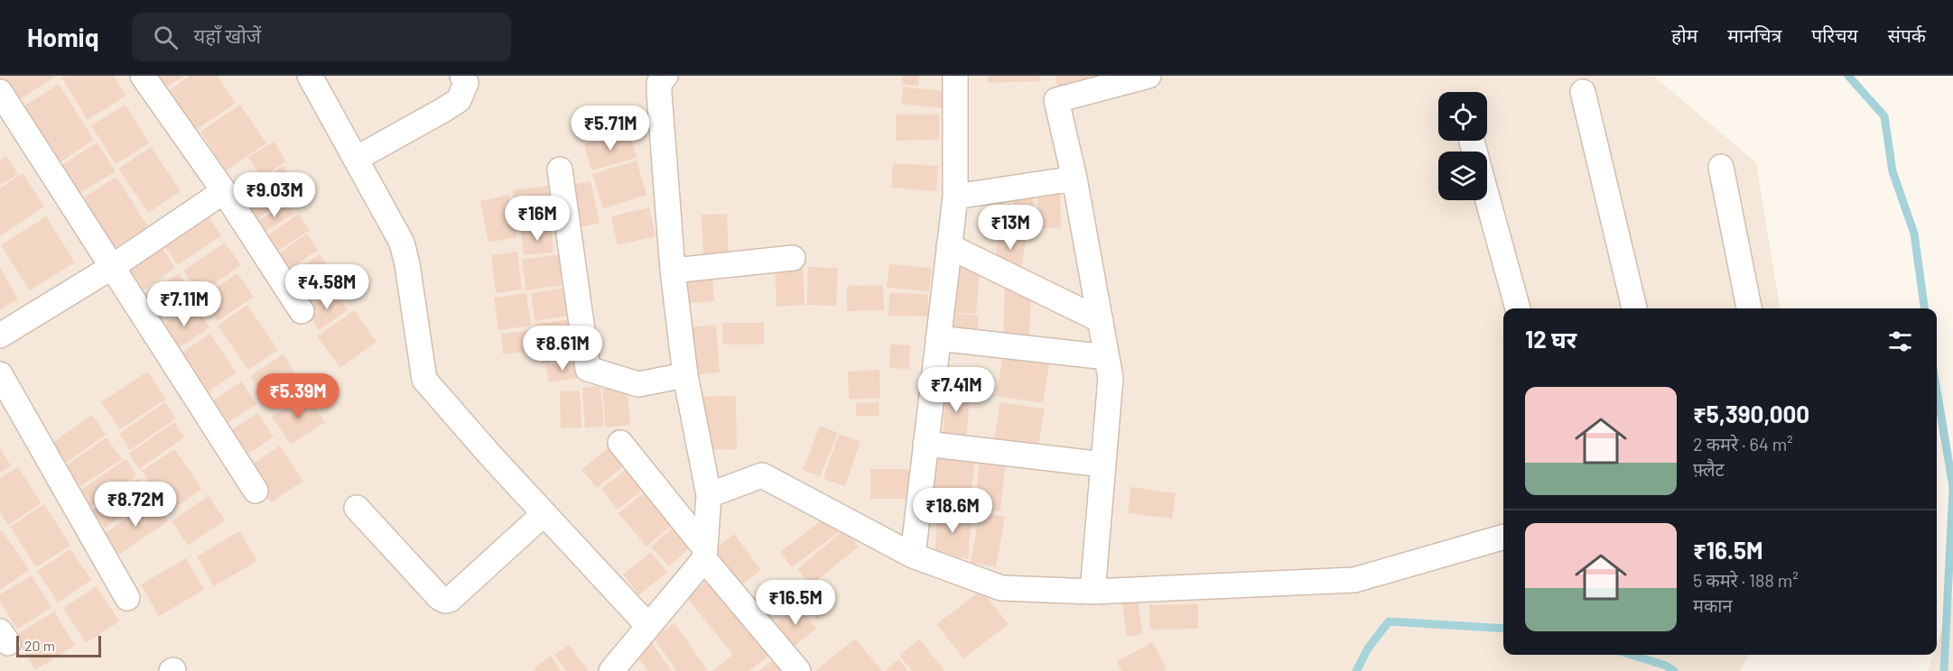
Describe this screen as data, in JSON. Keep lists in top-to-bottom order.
{
  "scale_bar": "20 m",
  "page": {
    "header": "Homiq",
    "search": "यहाँ खोजें",
    "nav": [
      "होम",
      "मानचित्र",
      "परिचय",
      "संपर्क"
    ],
    "price": [
      "₹5.71M",
      "₹9.03M",
      "₹16M",
      "₹13M",
      "₹4.58M",
      "₹7.11M",
      "₹8.61M",
      "₹7.41M",
      "₹5.39M",
      "₹8.72M",
      "₹18.6M",
      "₹16.5M"
    ],
    "heading": "12 घर",
    "list": [
      {
        "name": "₹5,390,000",
        "note": "2 कमरे · 64 m² · फ़्लैट"
      },
      {
        "name": "₹16.5M",
        "note": "5 कमरे · 188 m² · मकान"
      }
    ],
    "scale": "20 m"
  }
}
